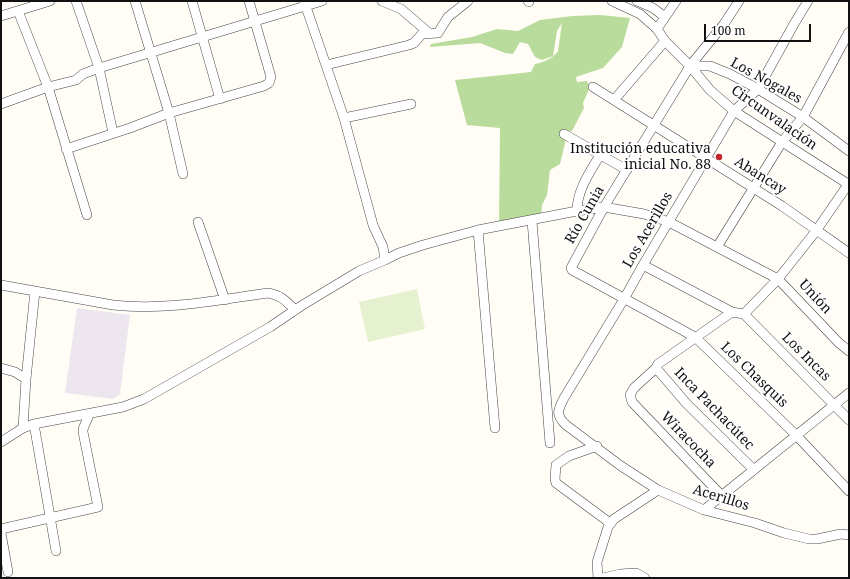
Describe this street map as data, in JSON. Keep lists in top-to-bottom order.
{
  "streets": {
    "street": [
      "Los Nogales",
      "Circunvalación",
      "Abancay",
      "Río Cunia",
      "Los Acerillos",
      "Unión",
      "Los Incas",
      "Los Chasquis",
      "Inca Pachacútec",
      "Wiracocha",
      "Acerillos"
    ]
  },
  "crossings": [
    ["Los Nogales", "Circunvalación"],
    ["Los Nogales", "Río Cunia"],
    ["Los Nogales", "Los Acerillos"],
    ["Circunvalación", "Río Cunia"],
    ["Circunvalación", "Los Acerillos"],
    ["Abancay", "Río Cunia"],
    ["Abancay", "Los Acerillos"],
    ["Río Cunia", "Los Acerillos"],
    ["Río Cunia", "Unión"],
    ["Río Cunia", "Los Chasquis"],
    ["Los Acerillos", "Unión"],
    ["Los Acerillos", "Los Chasquis"],
    ["Los Acerillos", "Acerillos"],
    ["Inca Pachacútec", "Wiracocha"]
  ],
  "places": ["Institución educativa inicial No. 88"],
  "scale_bar": "100 m"
}
